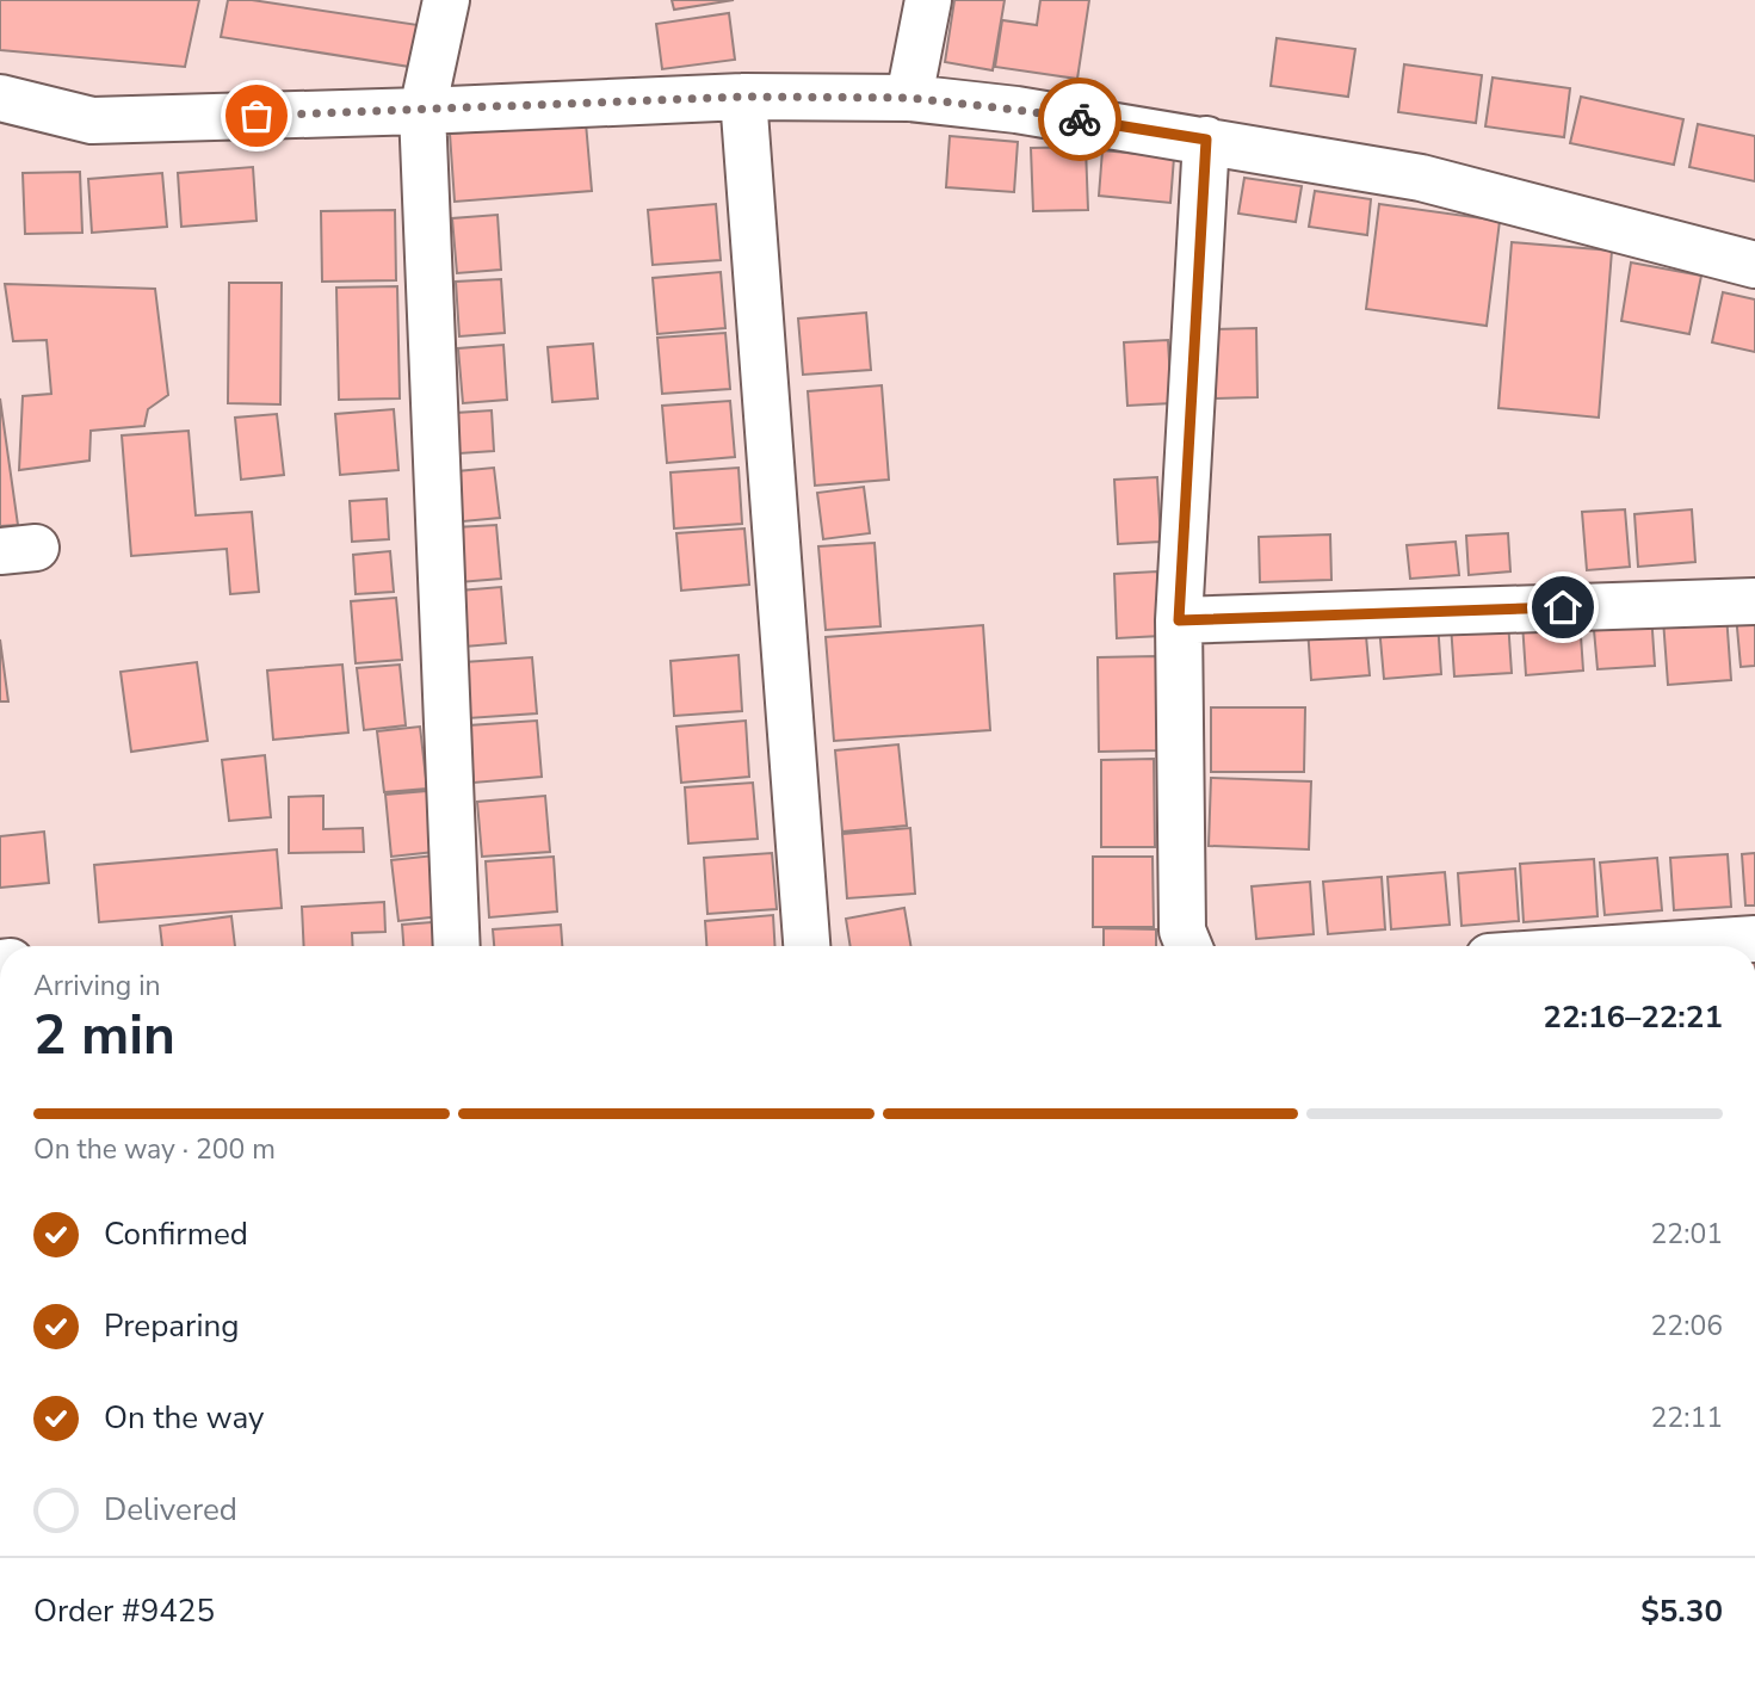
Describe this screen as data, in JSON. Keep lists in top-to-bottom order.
{
  "page": {
    "heading": ["2 min", "Arriving in", "22:16–22:21"],
    "panel": ["Order #9425", "$5.30"],
    "bar": "On the way · 200 m",
    "list": [
      ["Confirmed", "22:01"],
      ["Preparing", "22:06"],
      ["On the way", "22:11"],
      "Delivered"
    ]
  }
}
